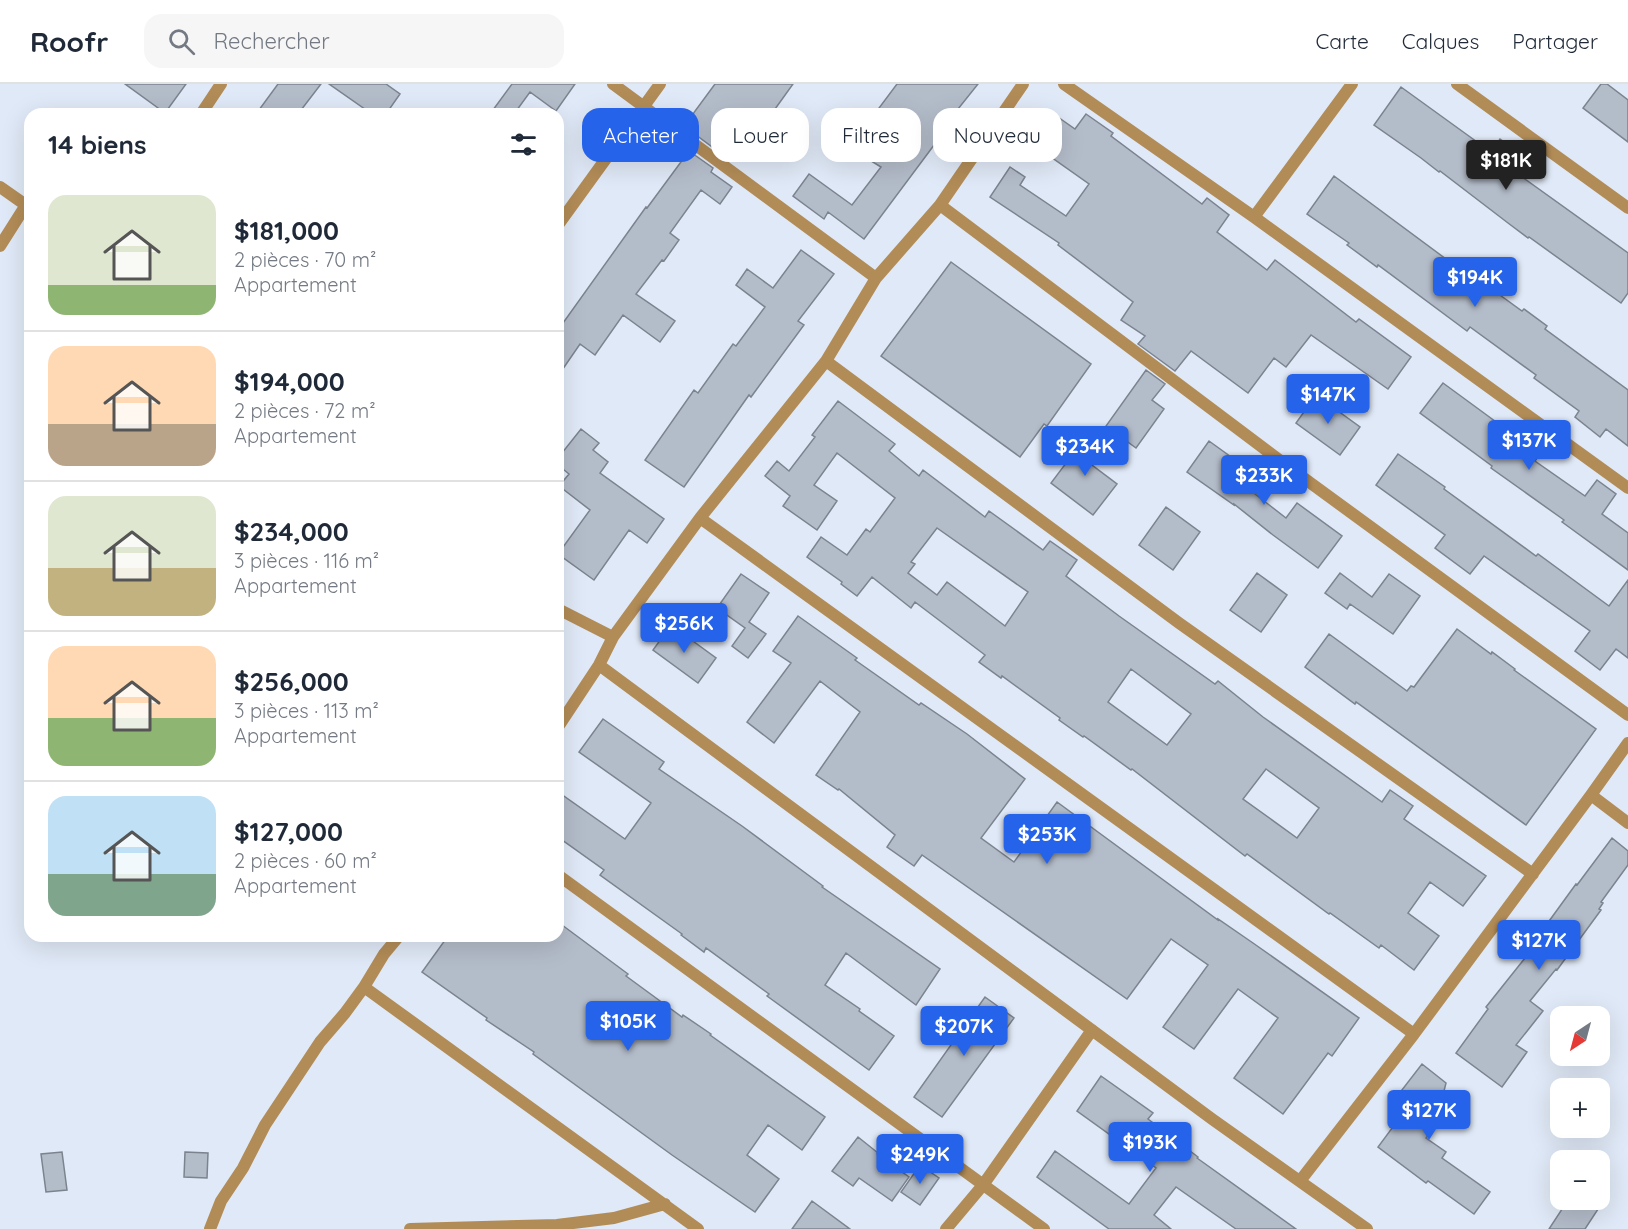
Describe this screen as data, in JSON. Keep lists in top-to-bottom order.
{
  "north": "bottom left",
  "page": {
    "header": "Roofr",
    "search": "Rechercher",
    "nav": ["Carte", "Calques", "Partager"],
    "chip": [
      "Acheter",
      "Louer",
      "Filtres",
      "Nouveau"
    ],
    "heading": "14 biens",
    "price": [
      "$181K",
      "$194K",
      "$147K",
      "$137K",
      "$234K",
      "$233K",
      "$256K",
      "$253K",
      "$127K",
      "$105K",
      "$207K",
      "$127K",
      "$193K",
      "$249K"
    ],
    "list": [
      {
        "name": "$181,000",
        "note": "2 pièces · 70 m² · Appartement"
      },
      {
        "name": "$194,000",
        "note": "2 pièces · 72 m² · Appartement"
      },
      {
        "name": "$234,000",
        "note": "3 pièces · 116 m² · Appartement"
      },
      {
        "name": "$256,000",
        "note": "3 pièces · 113 m² · Appartement"
      },
      {
        "name": "$127,000",
        "note": "2 pièces · 60 m² · Appartement"
      }
    ],
    "map_buttons": ["+", "−"]
  }
}
